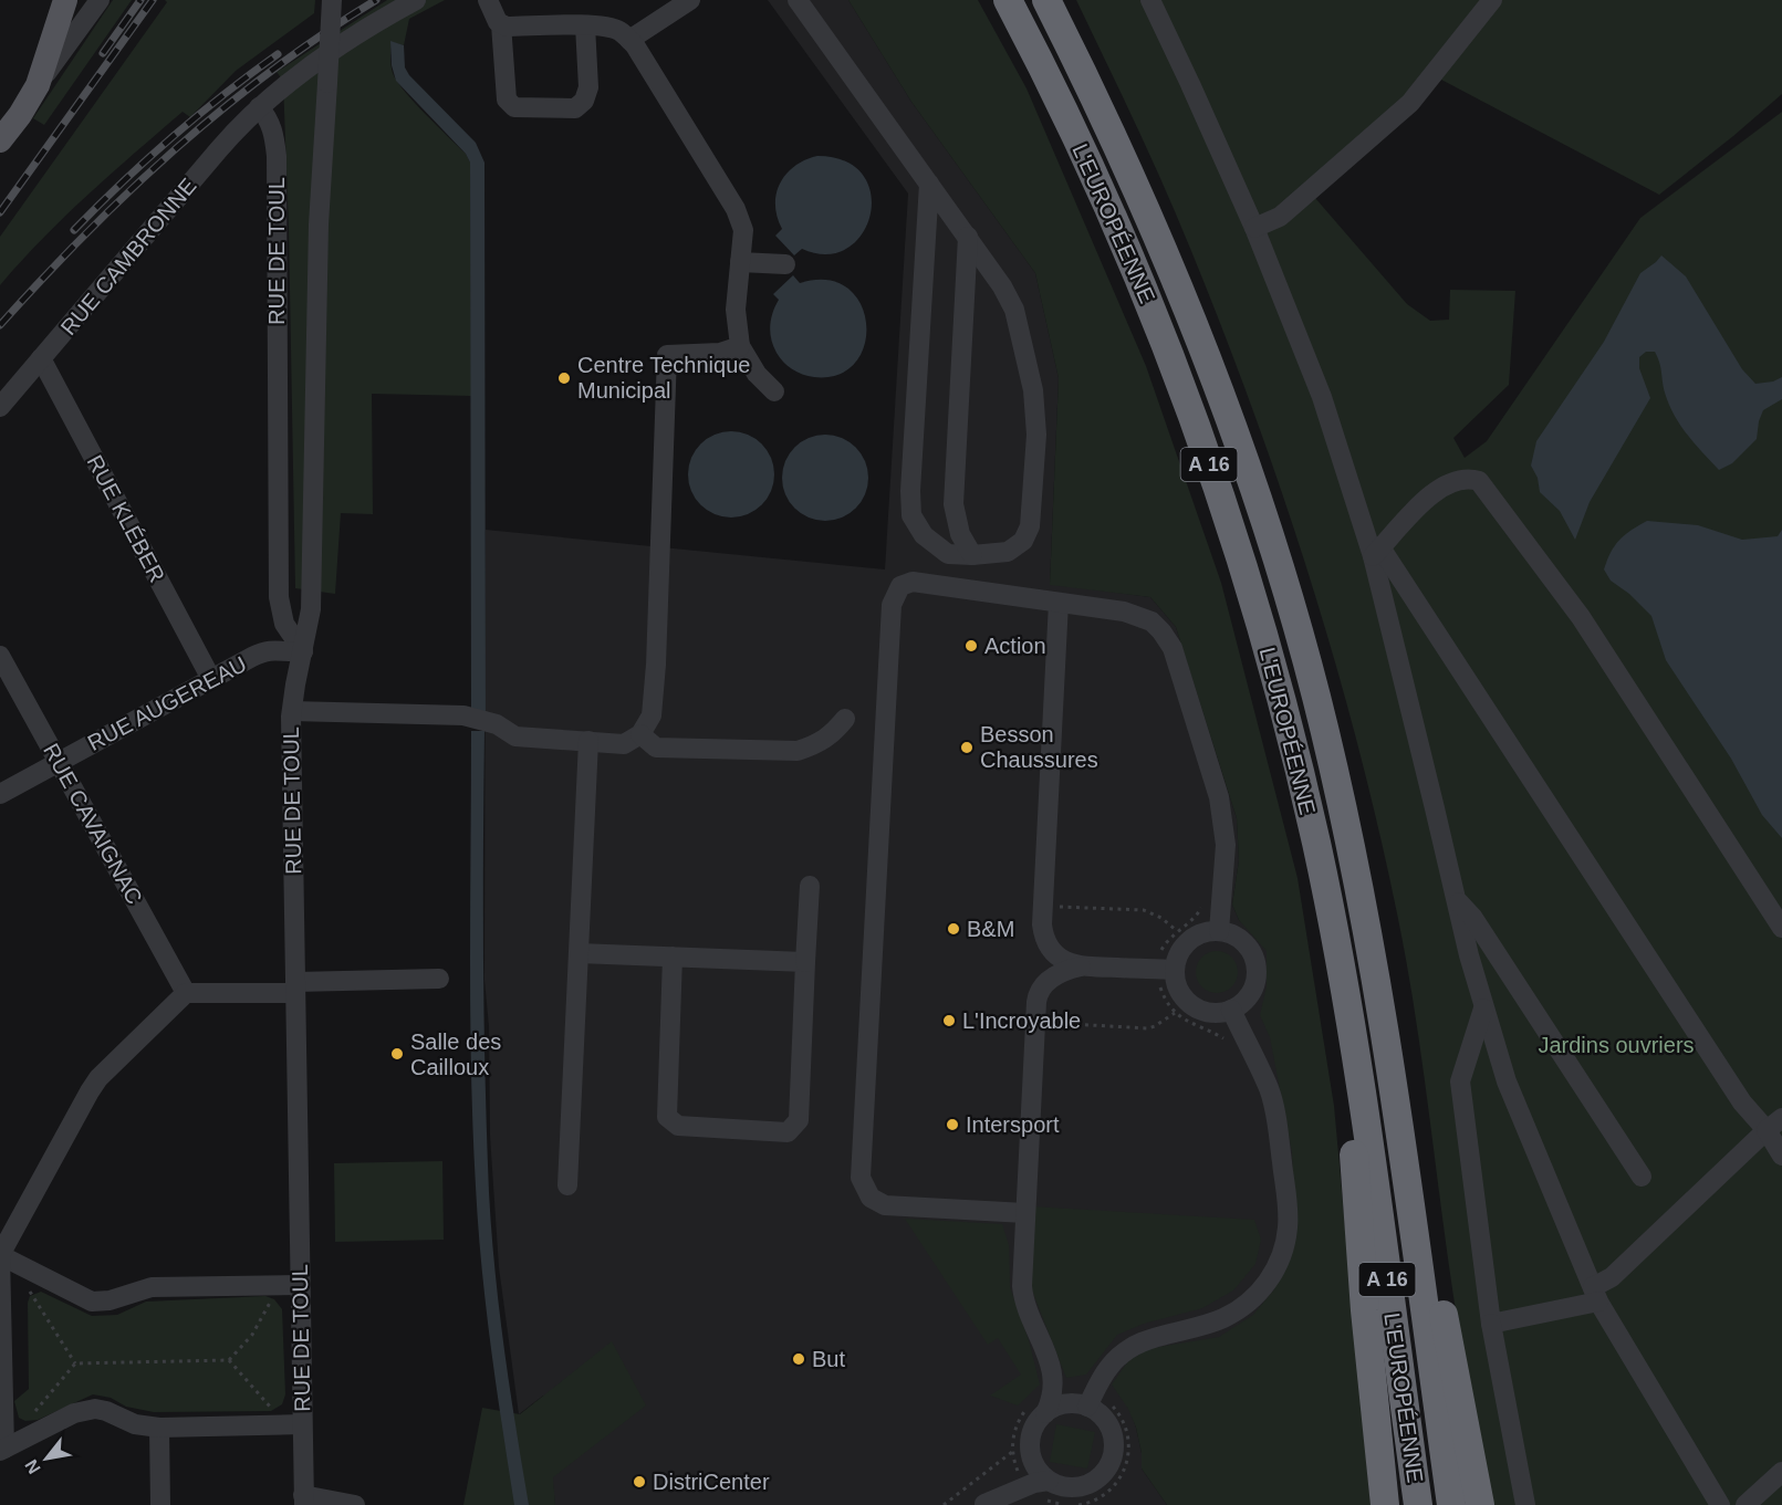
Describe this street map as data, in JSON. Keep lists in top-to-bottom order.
{
  "streets": {
    "highway": ["L'EUROPÉENNE", "A 16"],
    "street": [
      "RUE DE TOUL",
      "RUE CAMBRONNE",
      "RUE KLÉBER",
      "RUE AUGEREAU",
      "RUE CAVAIGNAC"
    ]
  },
  "crossings": [
    ["RUE DE TOUL", "RUE CAMBRONNE"],
    ["RUE DE TOUL", "RUE AUGEREAU"],
    ["RUE CAMBRONNE", "RUE KLÉBER"],
    ["RUE KLÉBER", "RUE AUGEREAU"],
    ["RUE AUGEREAU", "RUE CAVAIGNAC"]
  ],
  "parks": ["Jardins ouvriers"],
  "places": [
    "Centre Technique Municipal",
    "Action",
    "Besson Chaussures",
    "B&M",
    "L'Incroyable",
    "Salle des Cailloux",
    "Intersport",
    "But",
    "DistriCenter"
  ],
  "north": "bottom left"
}
